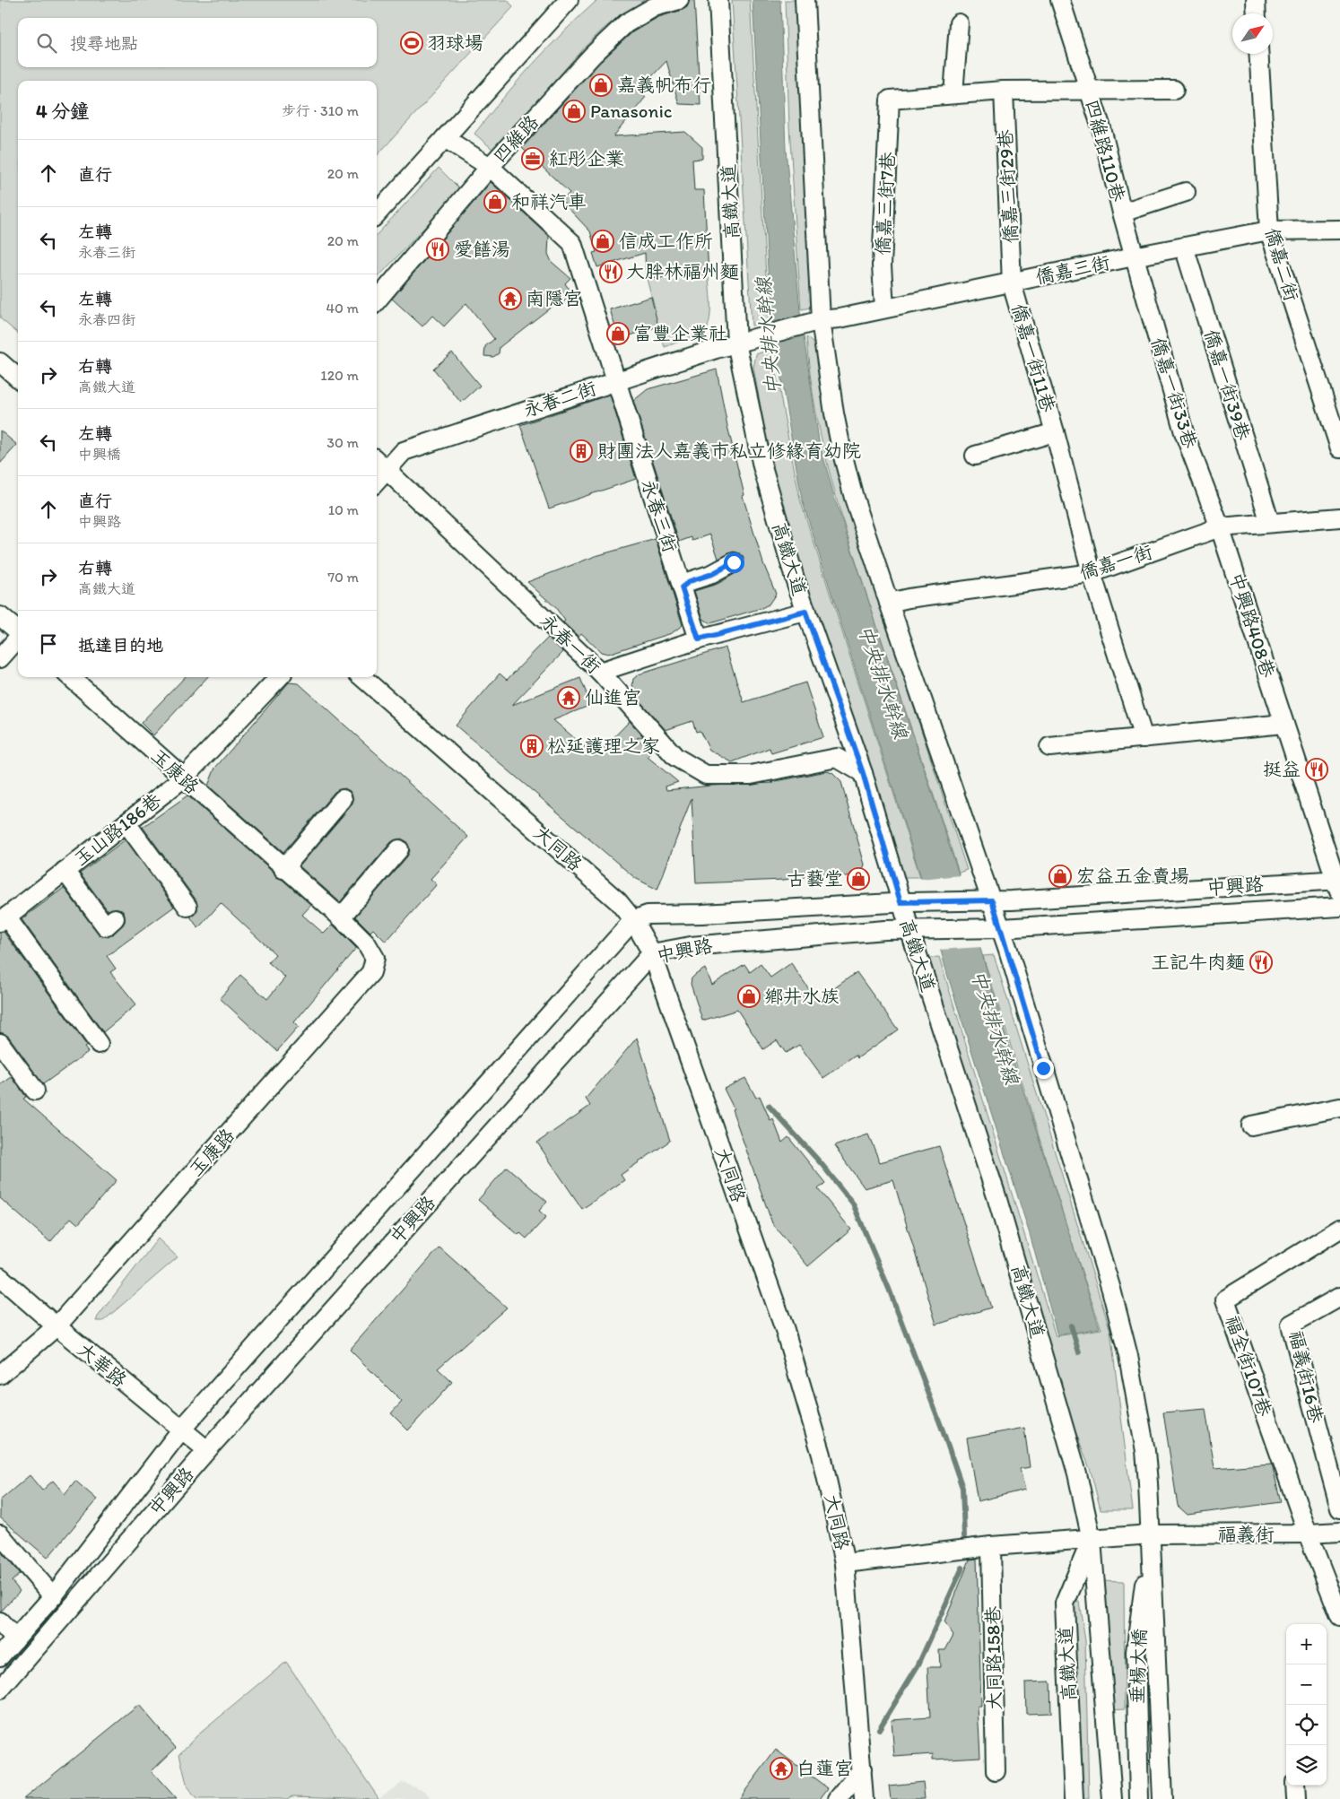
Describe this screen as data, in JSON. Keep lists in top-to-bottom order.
{
  "streets": {
    "street": [
      "四維路",
      "四維路110巷",
      "僑嘉三街29巷",
      "高鐵大道",
      "僑嘉三街7巷",
      "僑嘉二街",
      "僑嘉三街",
      "僑嘉一街11巷",
      "僑嘉一街39巷",
      "僑嘉一街33巷",
      "永春二街",
      "永春三街",
      "僑嘉一街",
      "中興路408巷",
      "永春一街",
      "玉康路",
      "玉山路186巷",
      "大同路",
      "中興路",
      "大華路",
      "福全街107巷",
      "福義街16巷",
      "福義街",
      "大同路158巷",
      "垂楊大橋"
    ]
  },
  "crossings": [
    ["四維路", "永春三街"],
    ["四維路110巷", "僑嘉三街"],
    ["四維路110巷", "僑嘉一街33巷"],
    ["僑嘉三街29巷", "僑嘉三街"],
    ["僑嘉三街29巷", "僑嘉一街11巷"],
    ["高鐵大道", "永春二街"],
    ["高鐵大道", "永春一街"],
    ["高鐵大道", "中興路"],
    ["高鐵大道", "垂楊大橋"],
    ["僑嘉三街7巷", "僑嘉三街"],
    ["僑嘉二街", "僑嘉三街"],
    ["僑嘉三街", "僑嘉一街11巷"],
    ["僑嘉三街", "僑嘉一街39巷"],
    ["僑嘉三街", "僑嘉一街33巷"],
    ["僑嘉三街", "永春二街"],
    ["僑嘉一街11巷", "僑嘉一街"],
    ["僑嘉一街39巷", "僑嘉一街"],
    ["僑嘉一街33巷", "僑嘉一街"],
    ["僑嘉一街33巷", "中興路408巷"],
    ["永春二街", "永春三街"],
    ["永春二街", "永春一街"],
    ["僑嘉一街", "中興路408巷"],
    ["中興路408巷", "中興路"],
    ["玉康路", "玉山路186巷"],
    ["玉康路", "大華路"],
    ["大同路", "中興路"],
    ["中興路", "大華路"],
    ["福全街107巷", "福義街"],
    ["福義街", "垂楊大橋"]
  ],
  "water": ["中央排水幹線"],
  "places": {
    "sports": ["羽球場"],
    "shop": [
      "嘉義帆布行",
      "Panasonic",
      "和祥汽車",
      "信成工作所",
      "富豐企業社",
      "宏益五金賣場",
      "古藝堂",
      "鄉井水族"
    ],
    "office": ["紅彤企業"],
    "restaurant": [
      "愛饍湯",
      "大胖林福州麵",
      "挺益",
      "王記牛肉麵"
    ],
    "temple": ["南隱宮", "仙進宮", "白蓮宮"],
    "building": ["財團法人嘉義市私立修緣育幼院", "松延護理之家"]
  },
  "north": "top right",
  "page": {
    "search": "搜尋地點",
    "heading": ["4 分鐘", "步行 · 310 m"],
    "list": [
      ["直行", "20 m"],
      ["左轉", "永春三街", "20 m"],
      ["左轉", "永春四街", "40 m"],
      ["右轉", "高鐵大道", "120 m"],
      ["左轉", "中興橋", "30 m"],
      ["直行", "中興路", "10 m"],
      ["右轉", "高鐵大道", "70 m"],
      "抵達目的地"
    ],
    "map_buttons": ["+", "−"]
  }
}
